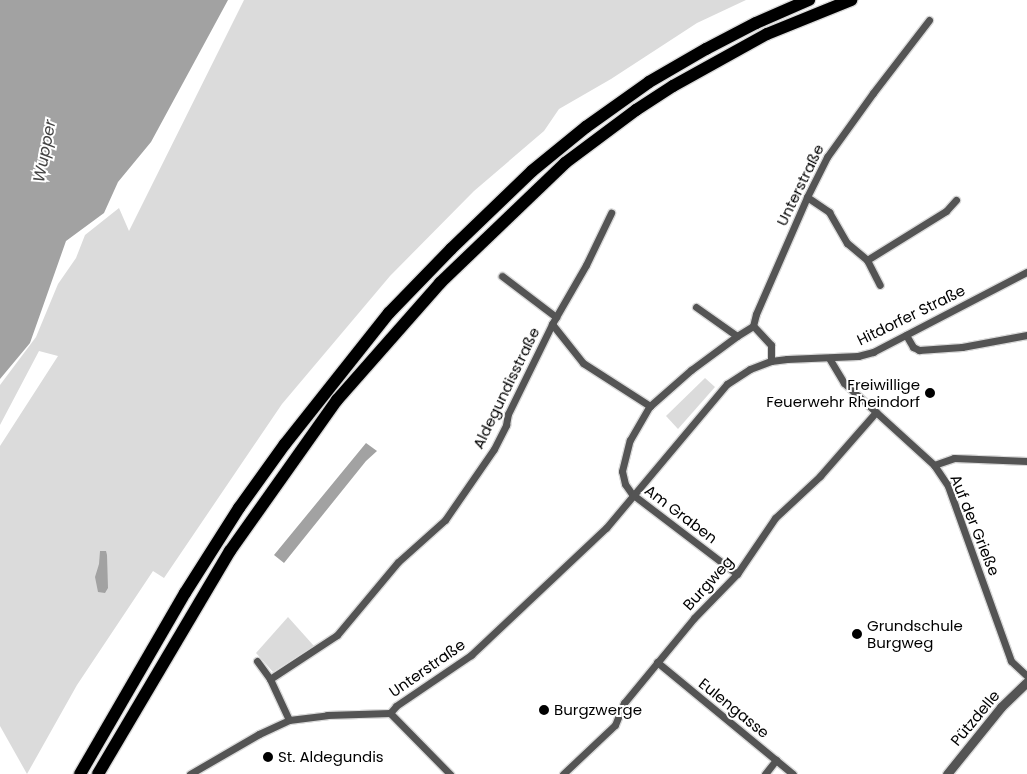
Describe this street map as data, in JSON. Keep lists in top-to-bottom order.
{
  "streets": {
    "street": [
      "Unterstraße",
      "Hitdorfer Straße",
      "Aldegundisstraße",
      "Am Graben",
      "Auf der Grieße",
      "Burgweg",
      "Eulengasse",
      "Pützdelle"
    ]
  },
  "crossings": [
    ["Unterstraße", "Hitdorfer Straße"],
    ["Unterstraße", "Am Graben"],
    ["Hitdorfer Straße", "Auf der Grieße"],
    ["Am Graben", "Burgweg"],
    ["Auf der Grieße", "Burgweg"],
    ["Burgweg", "Eulengasse"]
  ],
  "water": ["Wupper"],
  "places": [
    "Freiwillige Feuerwehr Rheindorf",
    "Grundschule Burgweg",
    "Burgzwerge",
    "St. Aldegundis"
  ]
}
